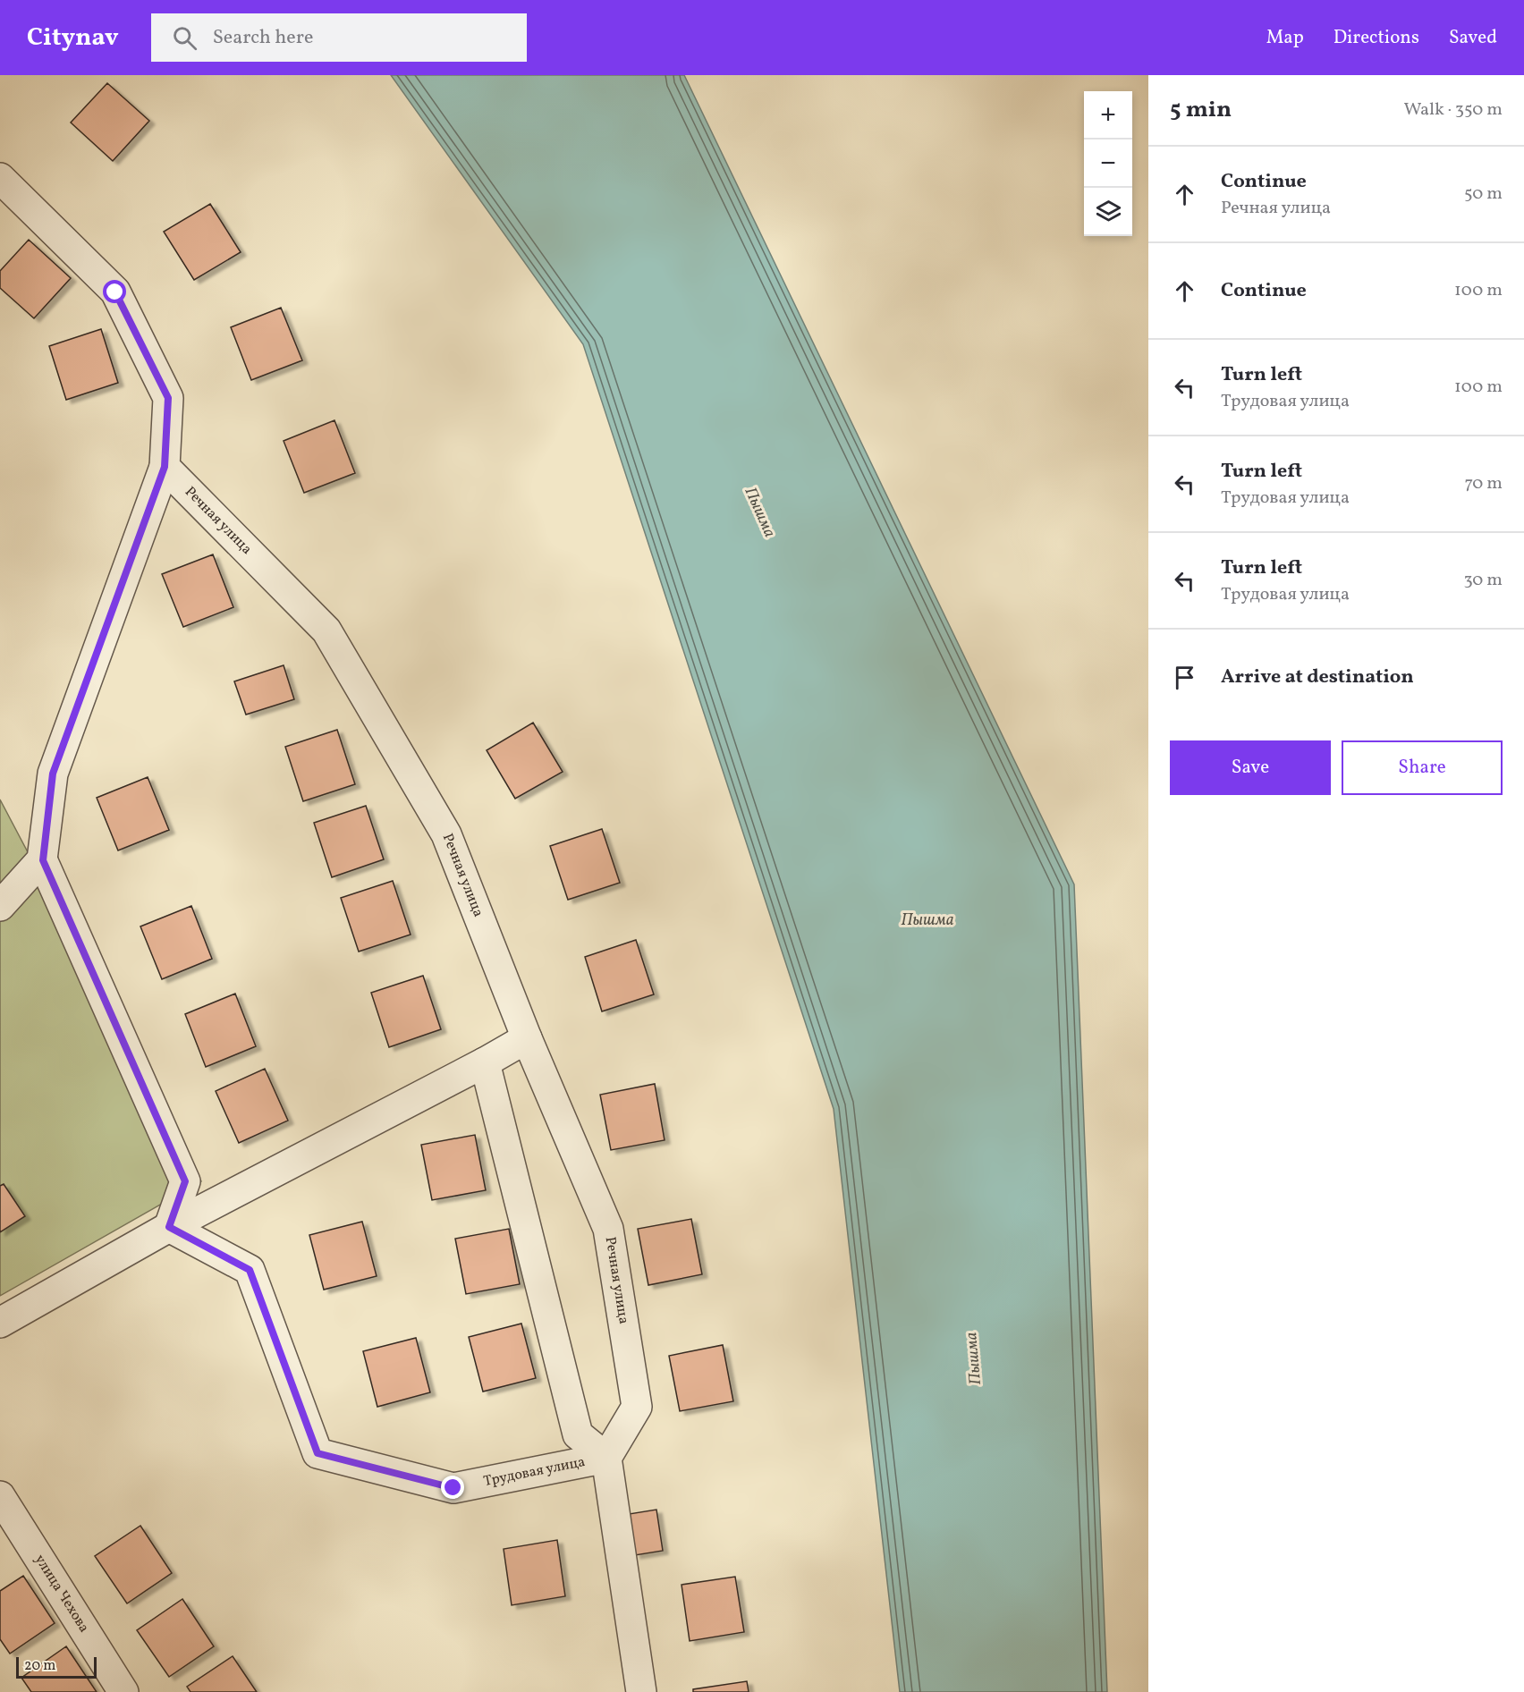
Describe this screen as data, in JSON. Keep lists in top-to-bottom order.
{
  "streets": {
    "street": ["Речная улица", "Трудовая улица", "улица Чехова"]
  },
  "crossings": [
    ["Речная улица", "Трудовая улица"]
  ],
  "water": ["Пышма"],
  "scale_bar": "20 m",
  "page": {
    "header": "Citynav",
    "search": "Search here",
    "nav": ["Map", "Directions", "Saved"],
    "heading": ["5 min", "Walk · 350 m"],
    "map_buttons": ["+", "−"],
    "list": [
      ["Continue", "Речная улица", "50 m"],
      ["Continue", "100 m"],
      ["Turn left", "Трудовая улица", "100 m"],
      ["Turn left", "Трудовая улица", "70 m"],
      ["Turn left", "Трудовая улица", "30 m"],
      "Arrive at destination"
    ],
    "buttons": ["Save", "Share"],
    "scale": "20 m"
  }
}
